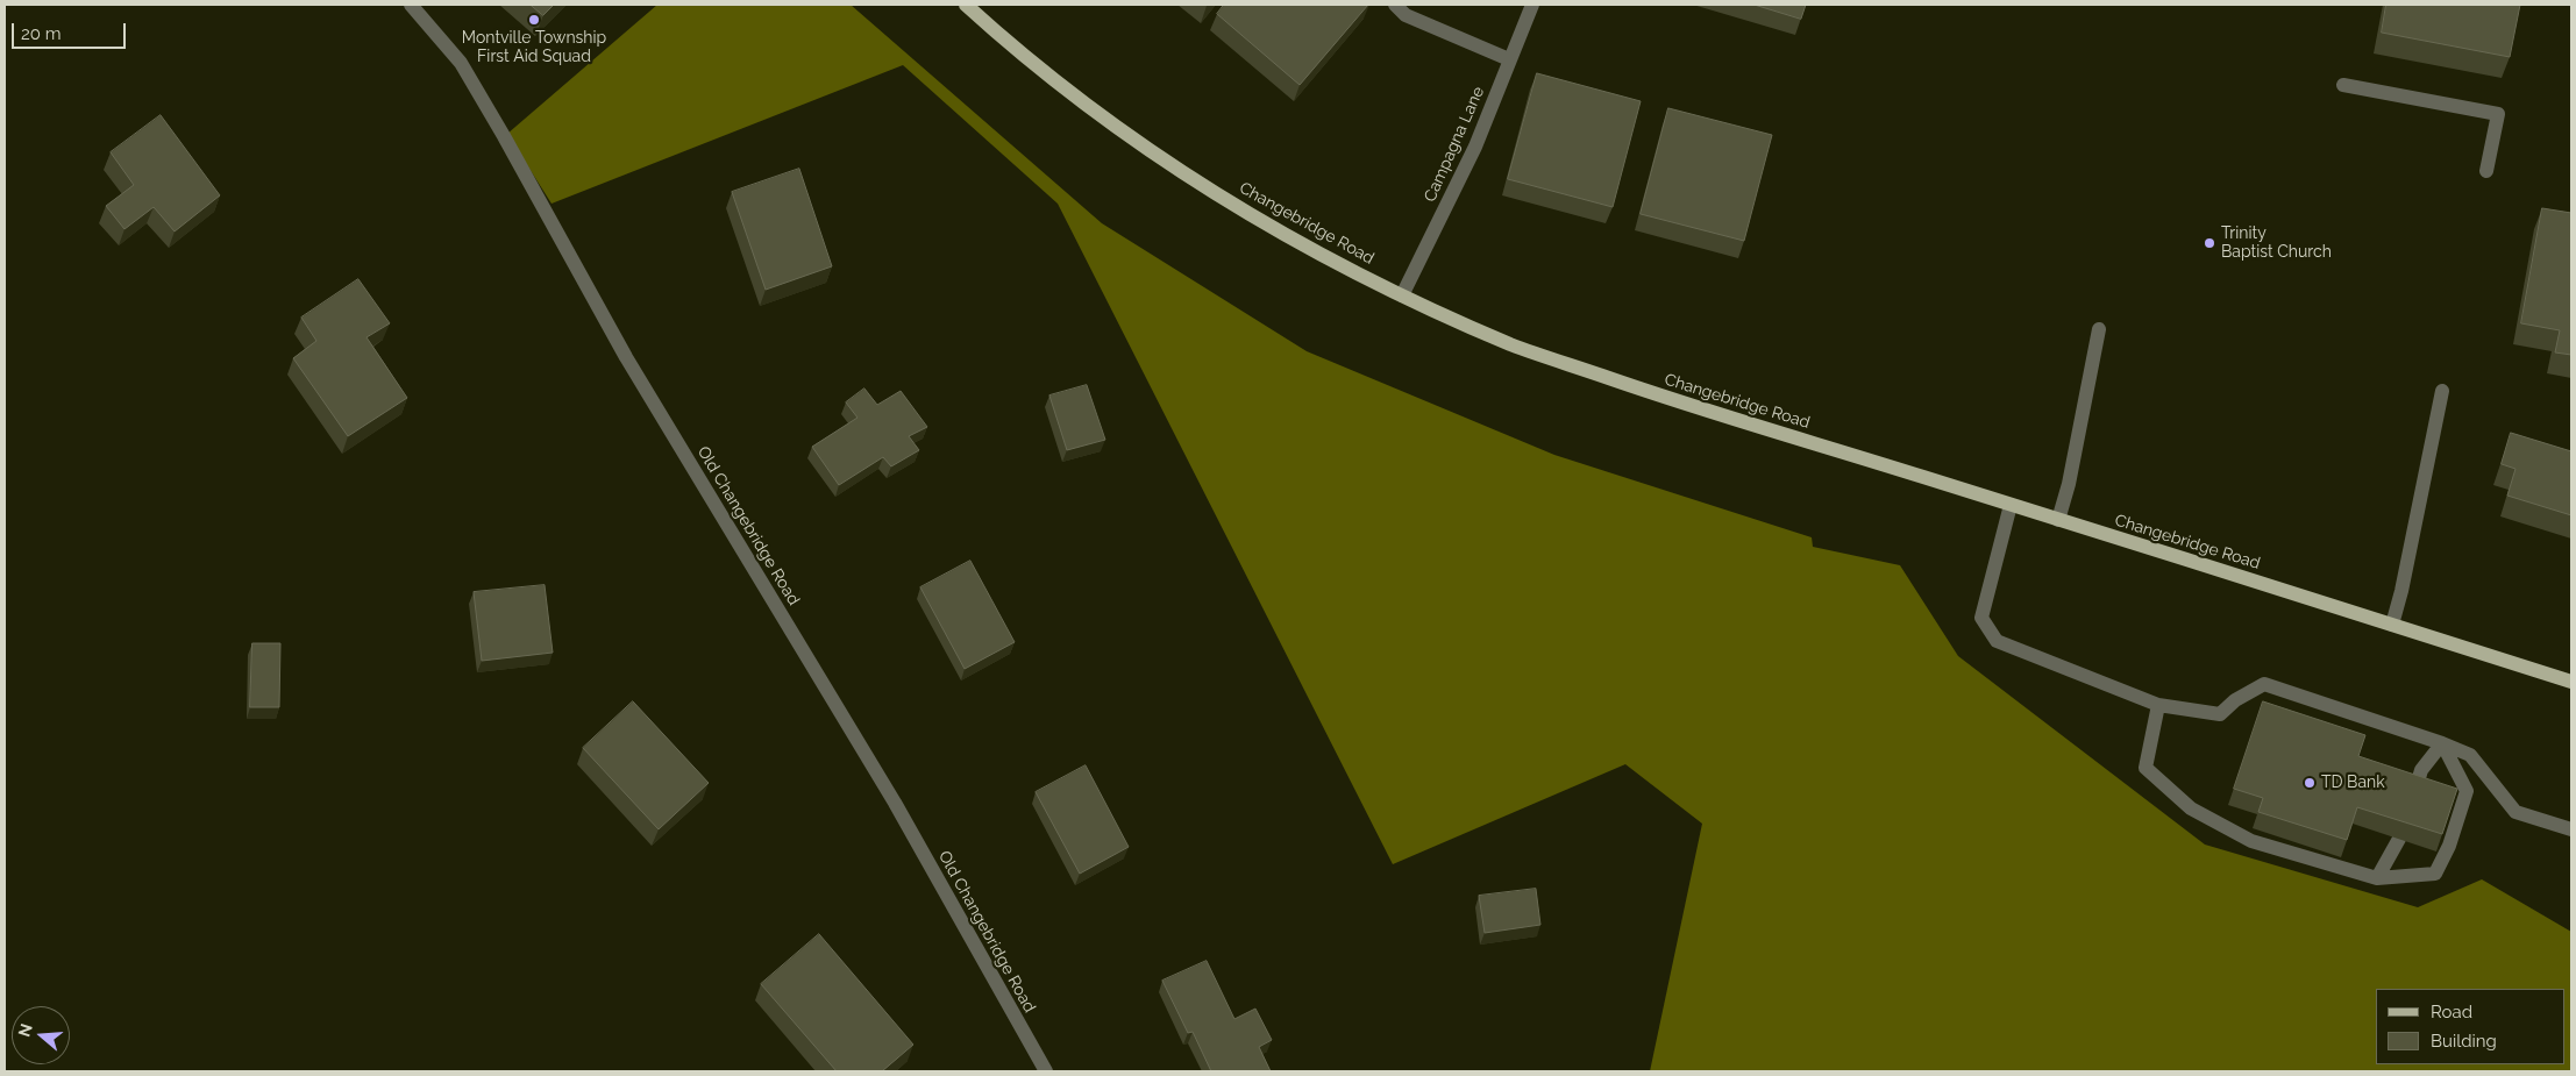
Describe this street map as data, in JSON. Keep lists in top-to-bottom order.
{
  "streets": {
    "main road": ["Changebridge Road"],
    "street": ["Campagna Lane", "Old Changebridge Road"]
  },
  "crossings": [
    ["Campagna Lane", "Changebridge Road"]
  ],
  "places": ["Montville Township First Aid Squad", "Trinity Baptist Church", "TD Bank"],
  "legend": ["Road", "Building"],
  "scale_bar": "20 m",
  "north": "left"
}
